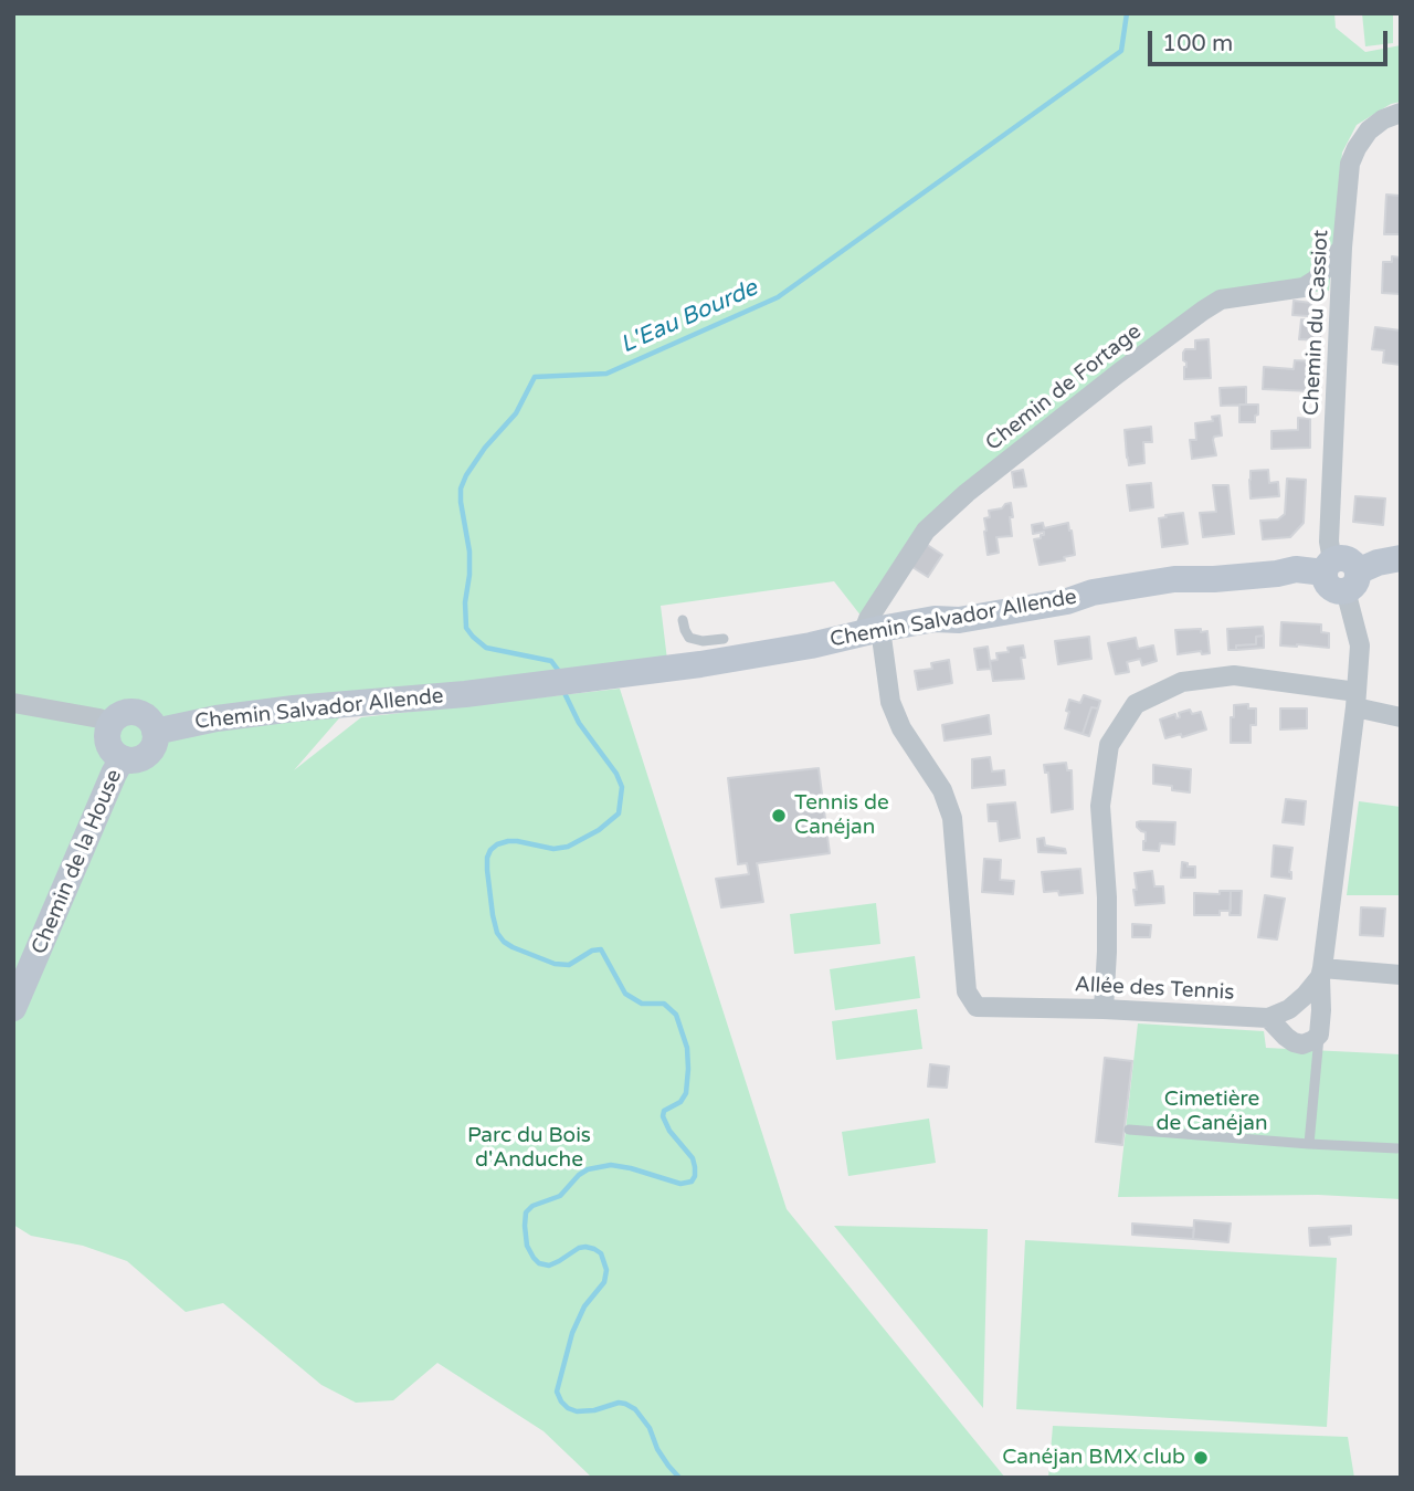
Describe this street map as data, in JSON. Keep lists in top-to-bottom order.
{
  "streets": {
    "street": [
      "Chemin du Cassiot",
      "Chemin de Fortage",
      "Chemin Salvador Allende",
      "Chemin de la House",
      "Allée des Tennis"
    ]
  },
  "crossings": [
    ["Chemin du Cassiot", "Chemin de Fortage"],
    ["Chemin du Cassiot", "Chemin Salvador Allende"],
    ["Chemin de Fortage", "Chemin Salvador Allende"],
    ["Chemin de Fortage", "Allée des Tennis"],
    ["Chemin Salvador Allende", "Chemin de la House"],
    ["Chemin Salvador Allende", "Allée des Tennis"]
  ],
  "water": ["L'Eau Bourde"],
  "parks": ["Cimetière de Canéjan", "Parc du Bois d'Anduche"],
  "places": ["Tennis de Canéjan", "Canéjan BMX club"],
  "scale_bar": "100 m"
}
